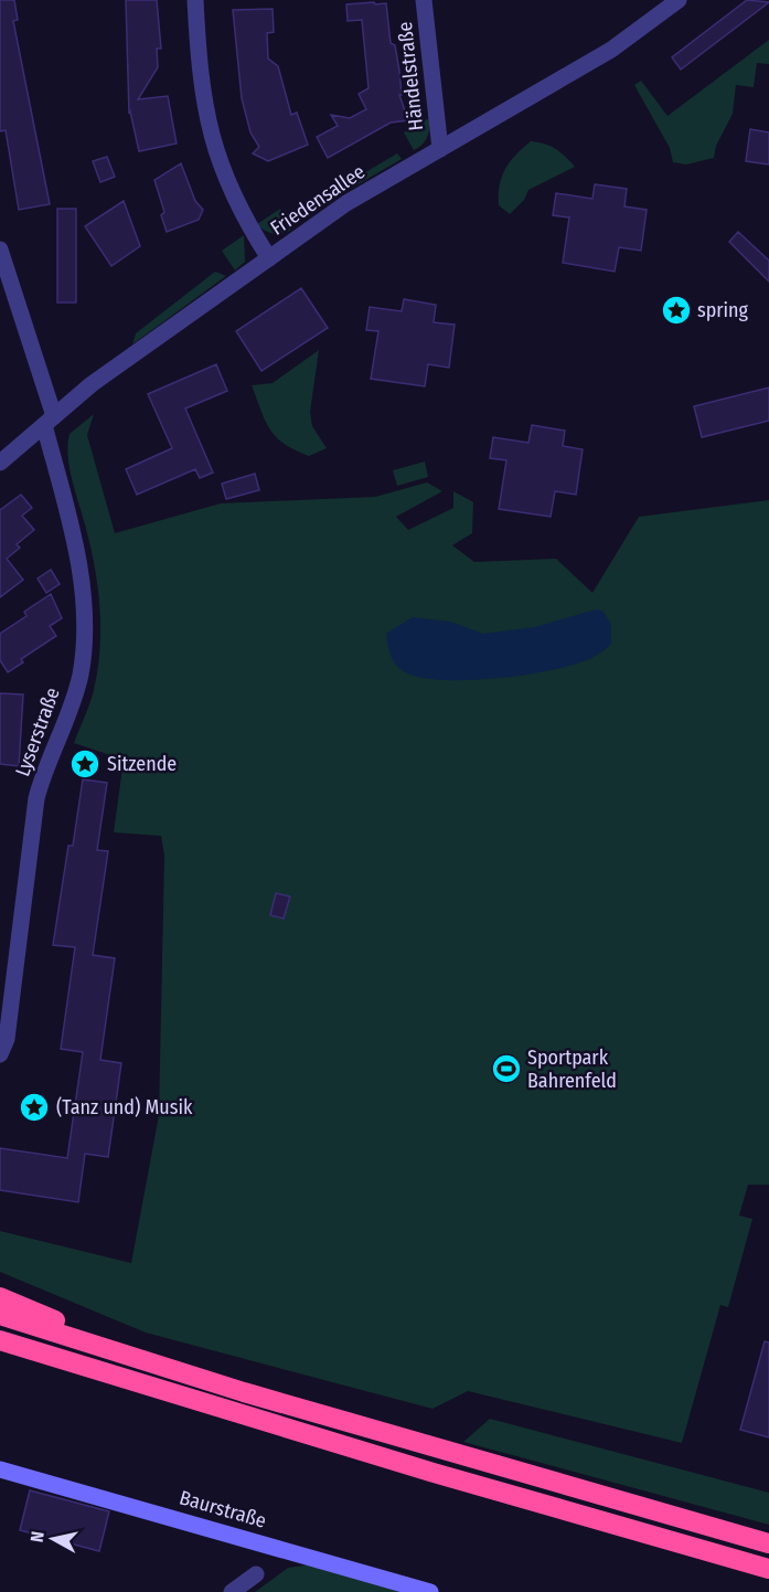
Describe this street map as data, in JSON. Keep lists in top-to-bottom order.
{
  "streets": {
    "main road": ["Baurstraße"],
    "street": ["Händelstraße", "Friedensallee", "Lyserstraße"]
  },
  "crossings": [
    ["Händelstraße", "Friedensallee"],
    ["Friedensallee", "Lyserstraße"]
  ],
  "places": {
    "place": ["spring", "Sitzende", "(Tanz und) Musik"],
    "sports": ["Sportpark Bahrenfeld"]
  },
  "north": "left"
}
